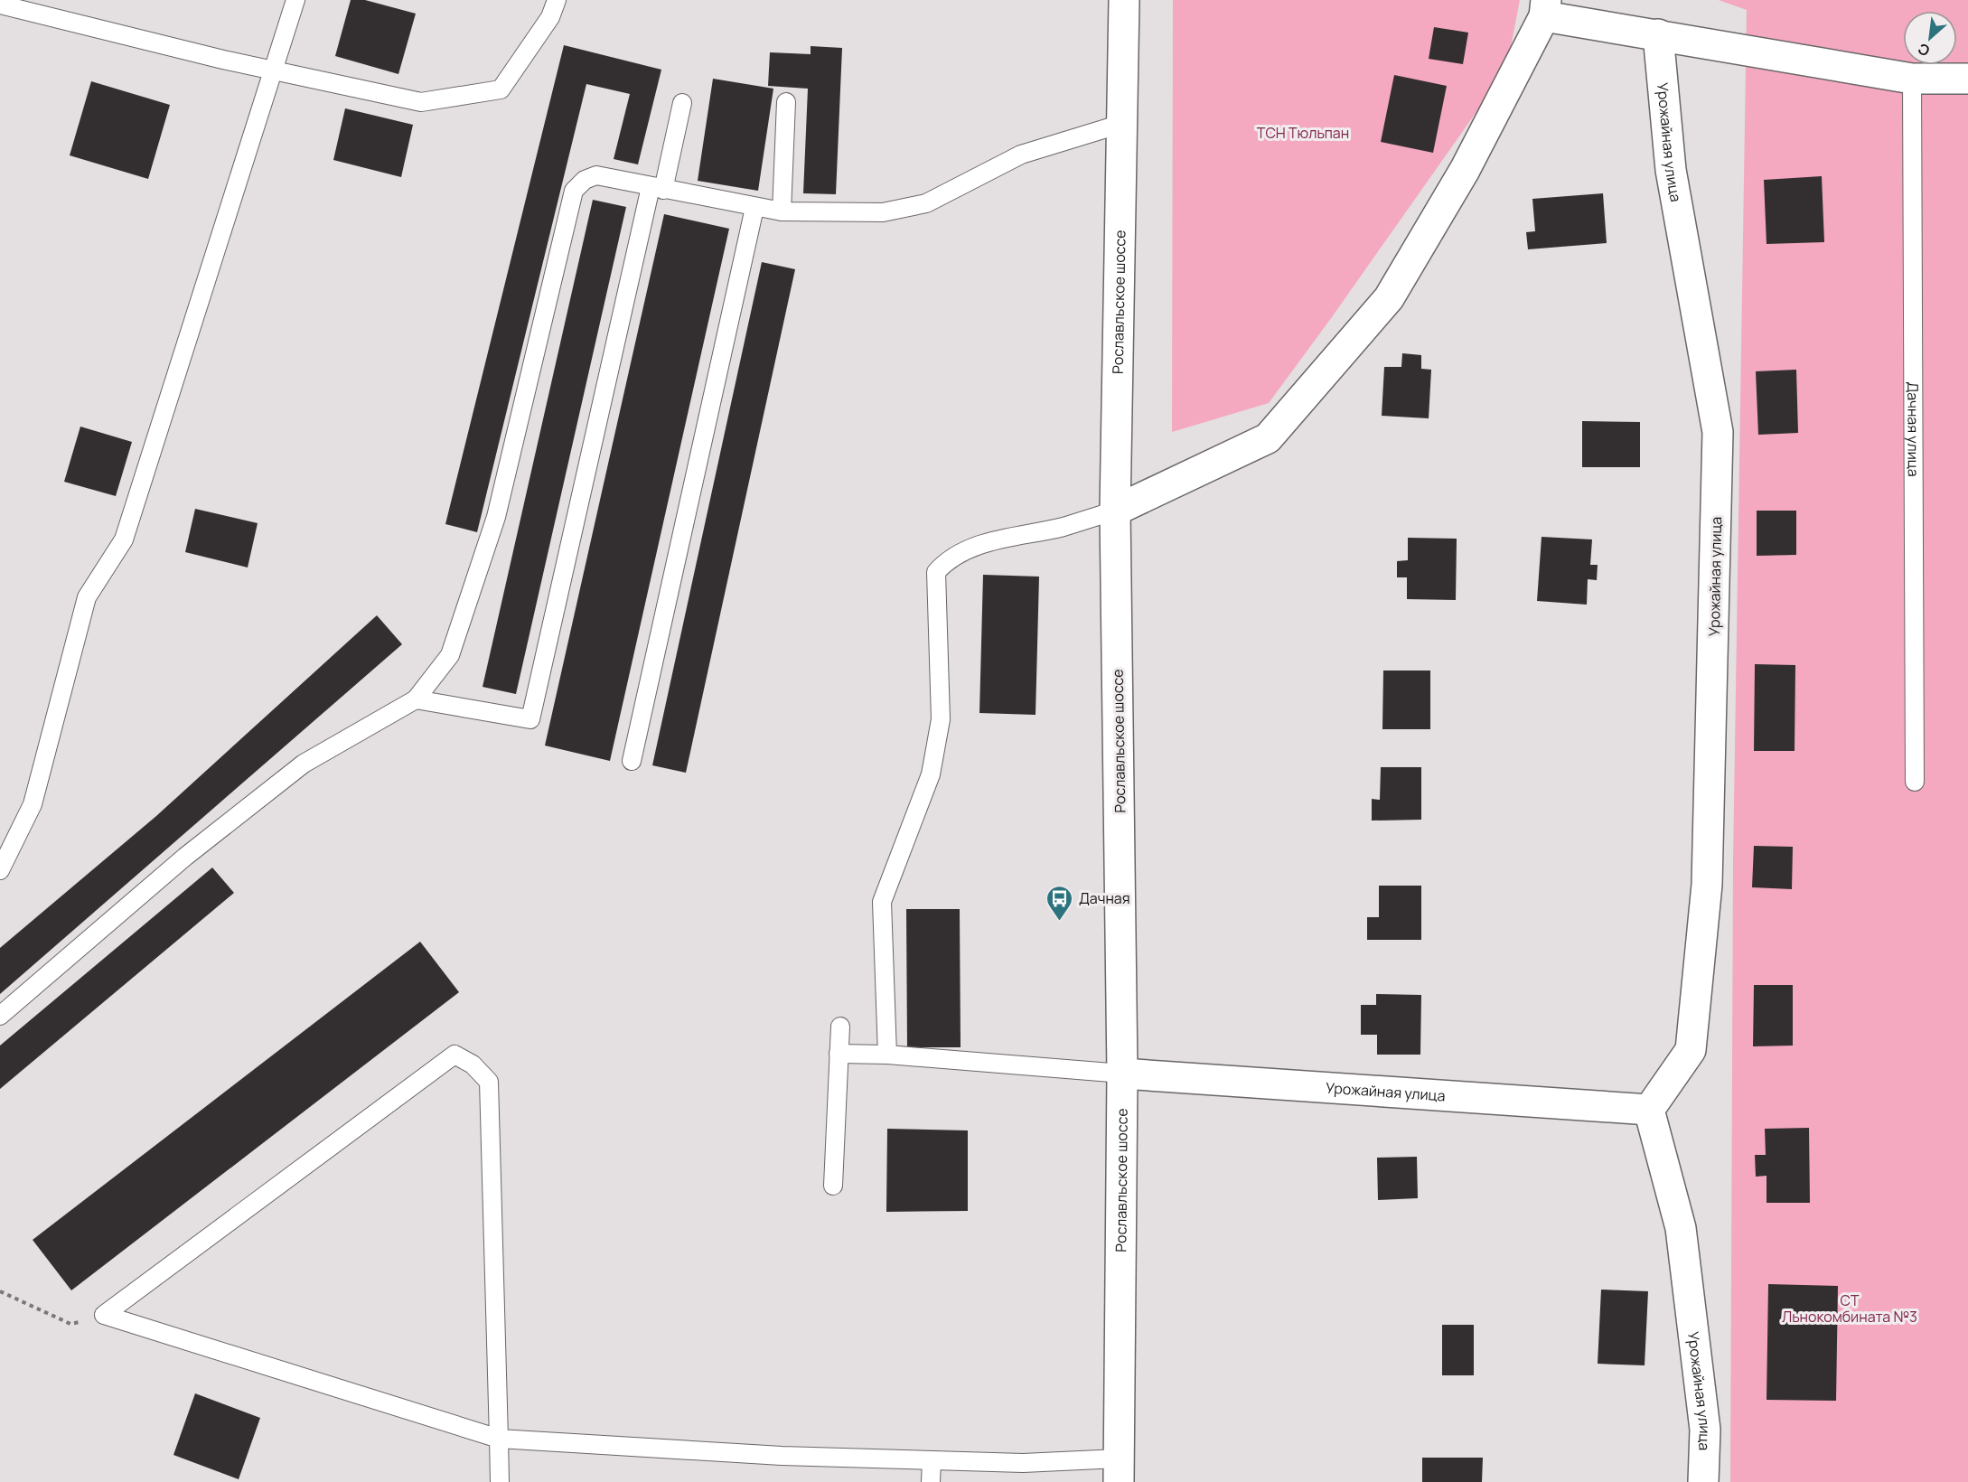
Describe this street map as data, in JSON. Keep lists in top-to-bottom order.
{
  "streets": {
    "street": ["Урожайная улица", "Рославльское шоссе"],
    "lane": ["Дачная улица"]
  },
  "crossings": [
    ["Урожайная улица", "Рославльское шоссе"]
  ],
  "parks": ["ТСН Тюльпан", "СТ Льнокомбината №3"],
  "places": {
    "bus stop": ["Дачная"]
  },
  "north": "bottom left"
}
